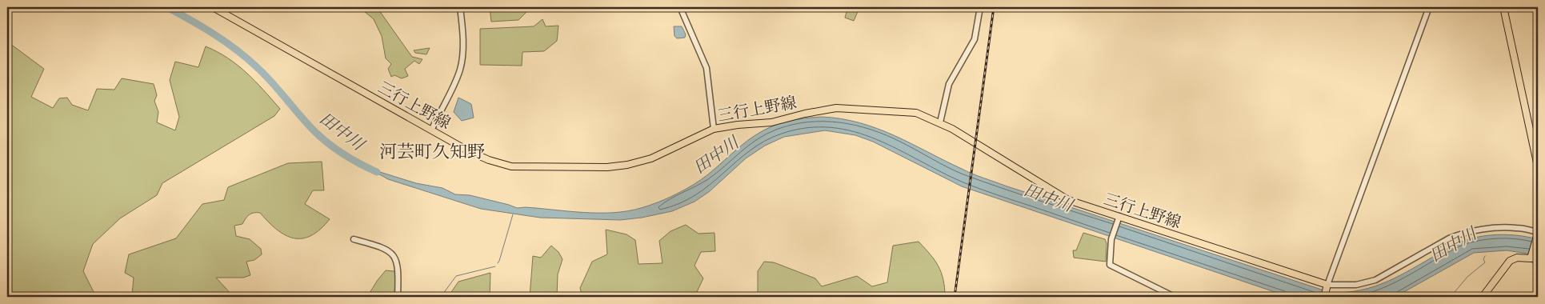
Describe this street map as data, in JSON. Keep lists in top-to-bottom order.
{
  "streets": {
    "main road": ["三行上野線"]
  },
  "districts": ["河芸町久知野"],
  "water": ["田中川"]
}
